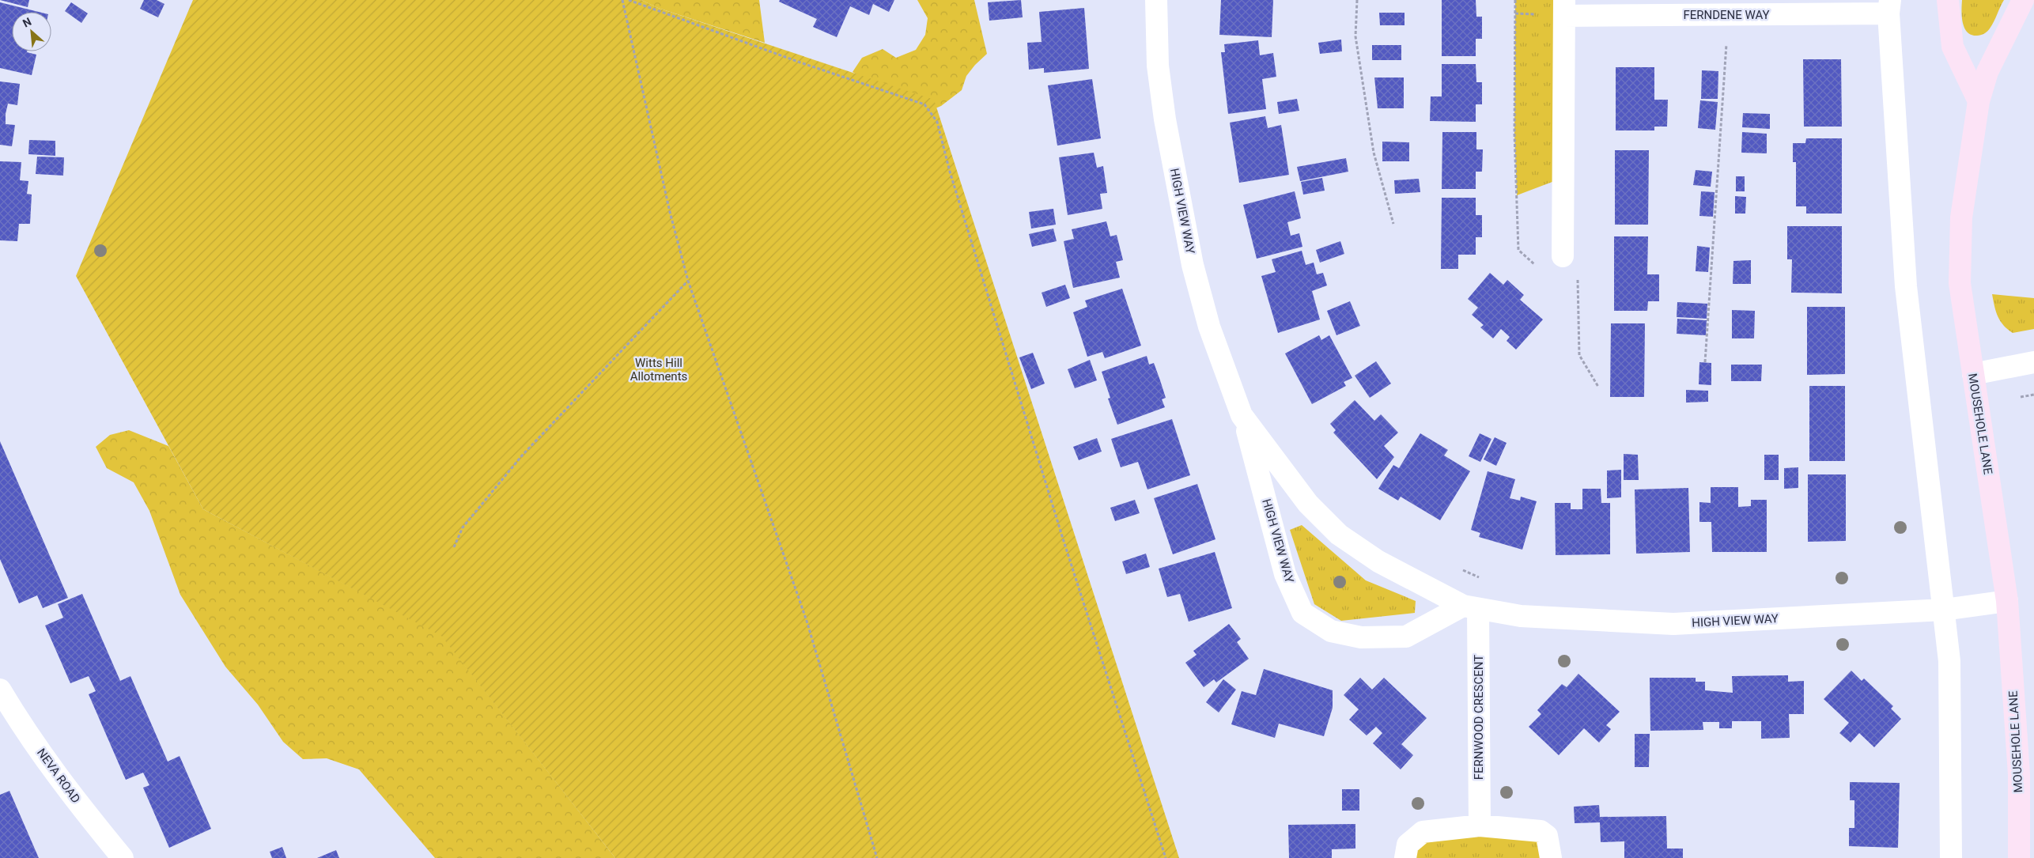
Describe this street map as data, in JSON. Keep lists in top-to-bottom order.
{
  "streets": {
    "street": [
      "FERNDENE WAY",
      "HIGH VIEW WAY",
      "MOUSEHOLE LANE",
      "FERNWOOD CRESCENT",
      "NEVA ROAD"
    ]
  },
  "crossings": [
    ["HIGH VIEW WAY", "MOUSEHOLE LANE"],
    ["HIGH VIEW WAY", "FERNWOOD CRESCENT"]
  ],
  "parks": ["Witts Hill Allotments"],
  "north": "top left"
}
